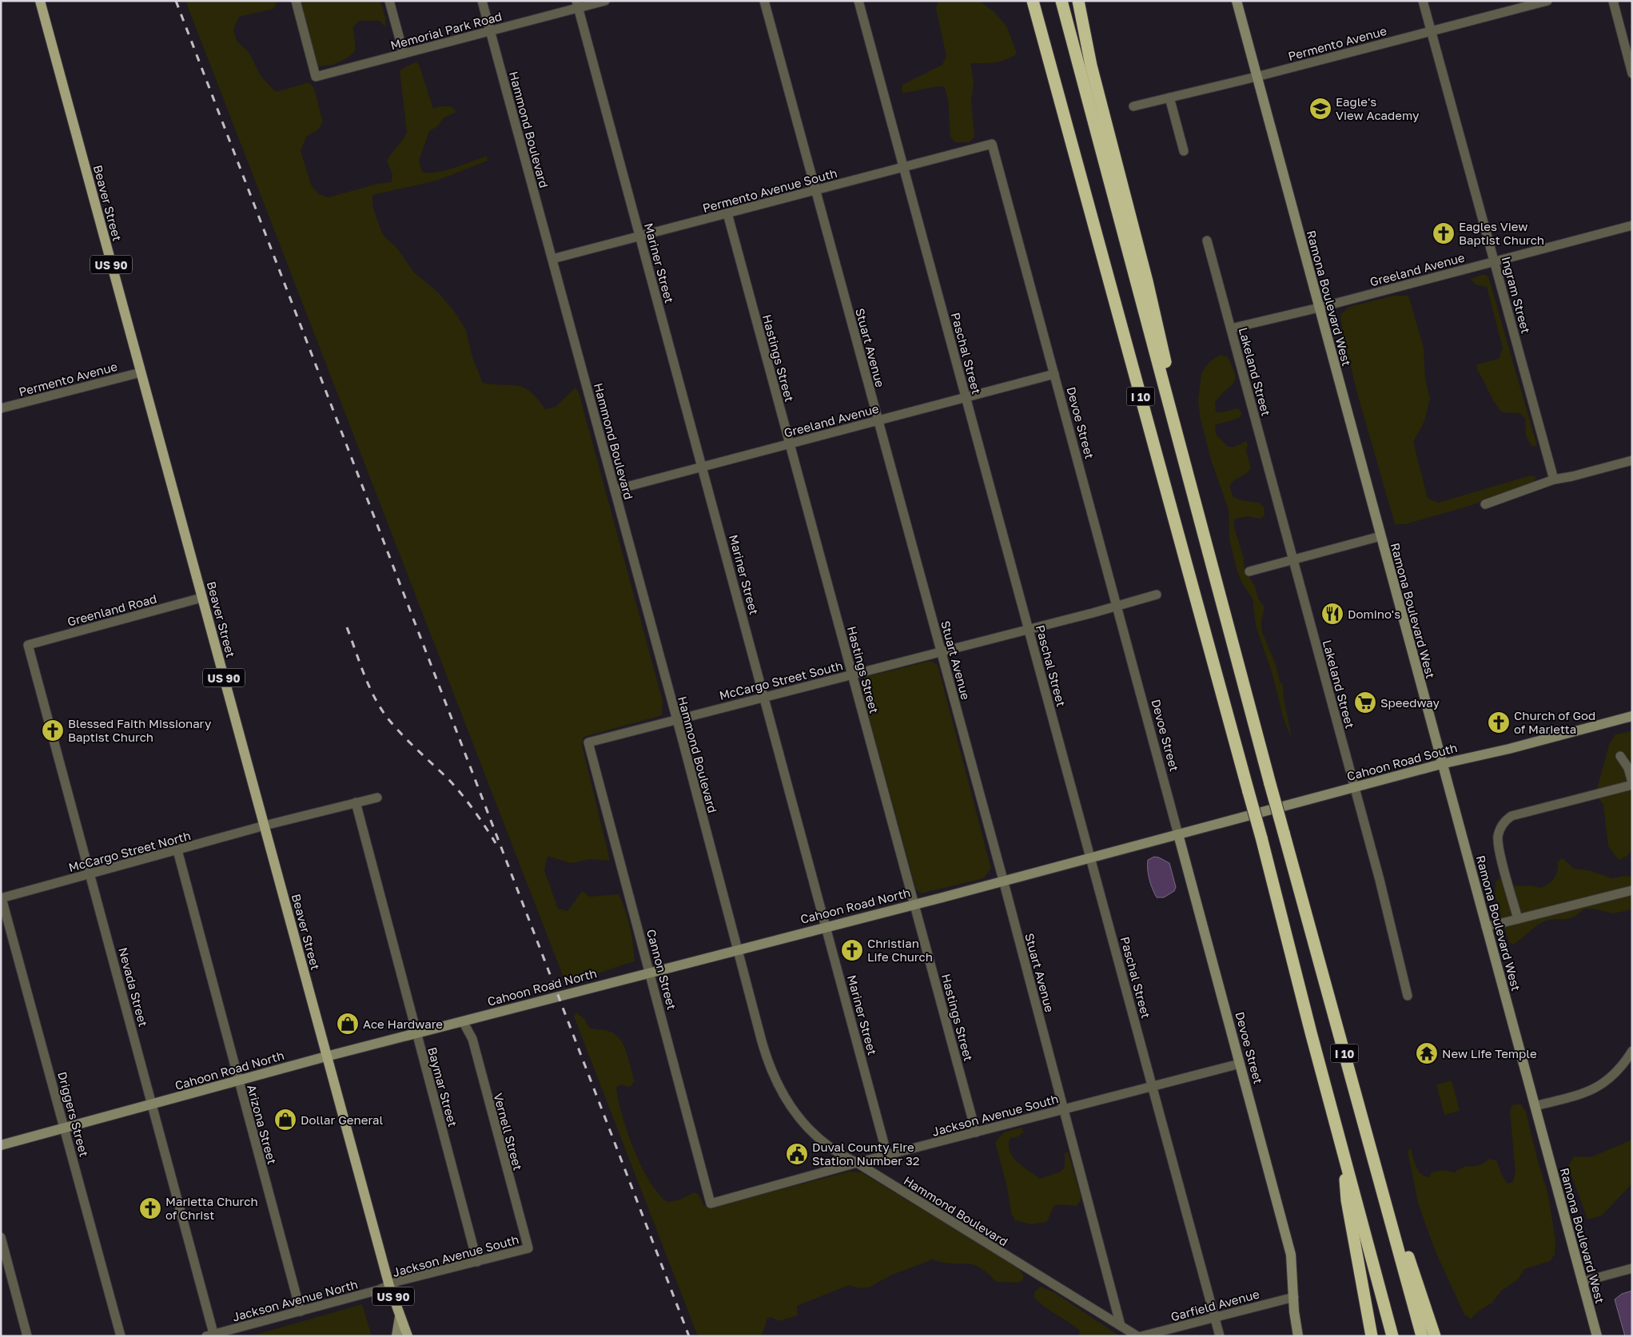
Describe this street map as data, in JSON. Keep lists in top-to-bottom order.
{
  "streets": {
    "highway": ["I 10"],
    "main road": ["Beaver Street", "US 90"],
    "street": [
      "Memorial Park Road",
      "Permento Avenue",
      "Hammond Boulevard",
      "Permento Avenue South",
      "Mariner Street",
      "Greeland Avenue",
      "Ingram Street",
      "Ramona Boulevard West",
      "Stuart Avenue",
      "Paschal Street",
      "Hastings Street",
      "Lakeland Street",
      "Devoe Street",
      "Greenland Road",
      "McCargo Street South",
      "Cahoon Road South",
      "McCargo Street North",
      "Cahoon Road North",
      "Cannon Street",
      "Nevada Street",
      "Baymar Street",
      "Driggers Street",
      "Jackson Avenue South",
      "Arizona Street",
      "Vernell Street",
      "Jackson Avenue North",
      "Garfield Avenue"
    ]
  },
  "crossings": [
    ["Memorial Park Road", "Hammond Boulevard"],
    ["Memorial Park Road", "Mariner Street"],
    ["Permento Avenue", "Beaver Street"],
    ["Permento Avenue", "Ingram Street"],
    ["Permento Avenue", "Ramona Boulevard West"],
    ["Hammond Boulevard", "Permento Avenue South"],
    ["Hammond Boulevard", "Greeland Avenue"],
    ["Hammond Boulevard", "Stuart Avenue"],
    ["Hammond Boulevard", "McCargo Street South"],
    ["Hammond Boulevard", "Cahoon Road North"],
    ["Hammond Boulevard", "Jackson Avenue South"],
    ["Permento Avenue South", "Mariner Street"],
    ["Permento Avenue South", "Stuart Avenue"],
    ["Permento Avenue South", "Paschal Street"],
    ["Permento Avenue South", "Hastings Street"],
    ["Permento Avenue South", "Devoe Street"],
    ["Beaver Street", "Greenland Road"],
    ["Beaver Street", "McCargo Street North"],
    ["Beaver Street", "Cahoon Road North"],
    ["Beaver Street", "Jackson Avenue South"],
    ["Beaver Street", "Jackson Avenue North"],
    ["Mariner Street", "Greeland Avenue"],
    ["Mariner Street", "McCargo Street South"],
    ["Mariner Street", "Cahoon Road North"],
    ["Mariner Street", "Jackson Avenue South"],
    ["Greeland Avenue", "Ingram Street"],
    ["Greeland Avenue", "Ramona Boulevard West"],
    ["Greeland Avenue", "Stuart Avenue"],
    ["Greeland Avenue", "Paschal Street"],
    ["Greeland Avenue", "Hastings Street"],
    ["Greeland Avenue", "Lakeland Street"],
    ["Greeland Avenue", "Devoe Street"],
    ["Ramona Boulevard West", "Cahoon Road South"],
    ["Stuart Avenue", "McCargo Street South"],
    ["Stuart Avenue", "Cahoon Road North"],
    ["Stuart Avenue", "Jackson Avenue South"],
    ["Paschal Street", "McCargo Street South"],
    ["Paschal Street", "Cahoon Road North"],
    ["Paschal Street", "Jackson Avenue South"],
    ["Paschal Street", "Garfield Avenue"],
    ["Hastings Street", "McCargo Street South"],
    ["Hastings Street", "Cahoon Road North"],
    ["Hastings Street", "Jackson Avenue South"],
    ["Lakeland Street", "Cahoon Road South"],
    ["Devoe Street", "McCargo Street South"],
    ["Devoe Street", "Cahoon Road South"],
    ["Devoe Street", "Jackson Avenue South"],
    ["Devoe Street", "Garfield Avenue"],
    ["Greenland Road", "Nevada Street"],
    ["McCargo Street South", "Cannon Street"],
    ["McCargo Street North", "Nevada Street"],
    ["McCargo Street North", "Driggers Street"],
    ["McCargo Street North", "Arizona Street"],
    ["Cahoon Road North", "Cannon Street"],
    ["Cahoon Road North", "Nevada Street"],
    ["Cahoon Road North", "Baymar Street"],
    ["Cahoon Road North", "Driggers Street"],
    ["Cahoon Road North", "Arizona Street"],
    ["Cahoon Road North", "Vernell Street"],
    ["Cannon Street", "Jackson Avenue South"],
    ["Nevada Street", "Jackson Avenue North"],
    ["Baymar Street", "Jackson Avenue South"],
    ["Jackson Avenue South", "Vernell Street"],
    ["Jackson Avenue South", "Jackson Avenue North"],
    ["Arizona Street", "Jackson Avenue North"]
  ],
  "places": {
    "school or university": ["Eagle's View Academy"],
    "church": [
      "Eagles View Baptist Church",
      "Church of God of Marietta",
      "Blessed Faith Missionary Baptist Church",
      "Christian Life Church",
      "Marietta Church of Christ"
    ],
    "restaurant": ["Domino's"],
    "supermarket": ["Speedway"],
    "shop": ["Ace Hardware", "Dollar General"],
    "temple": ["New Life Temple"],
    "public building": ["Duval County Fire Station Number 32"]
  }
}
